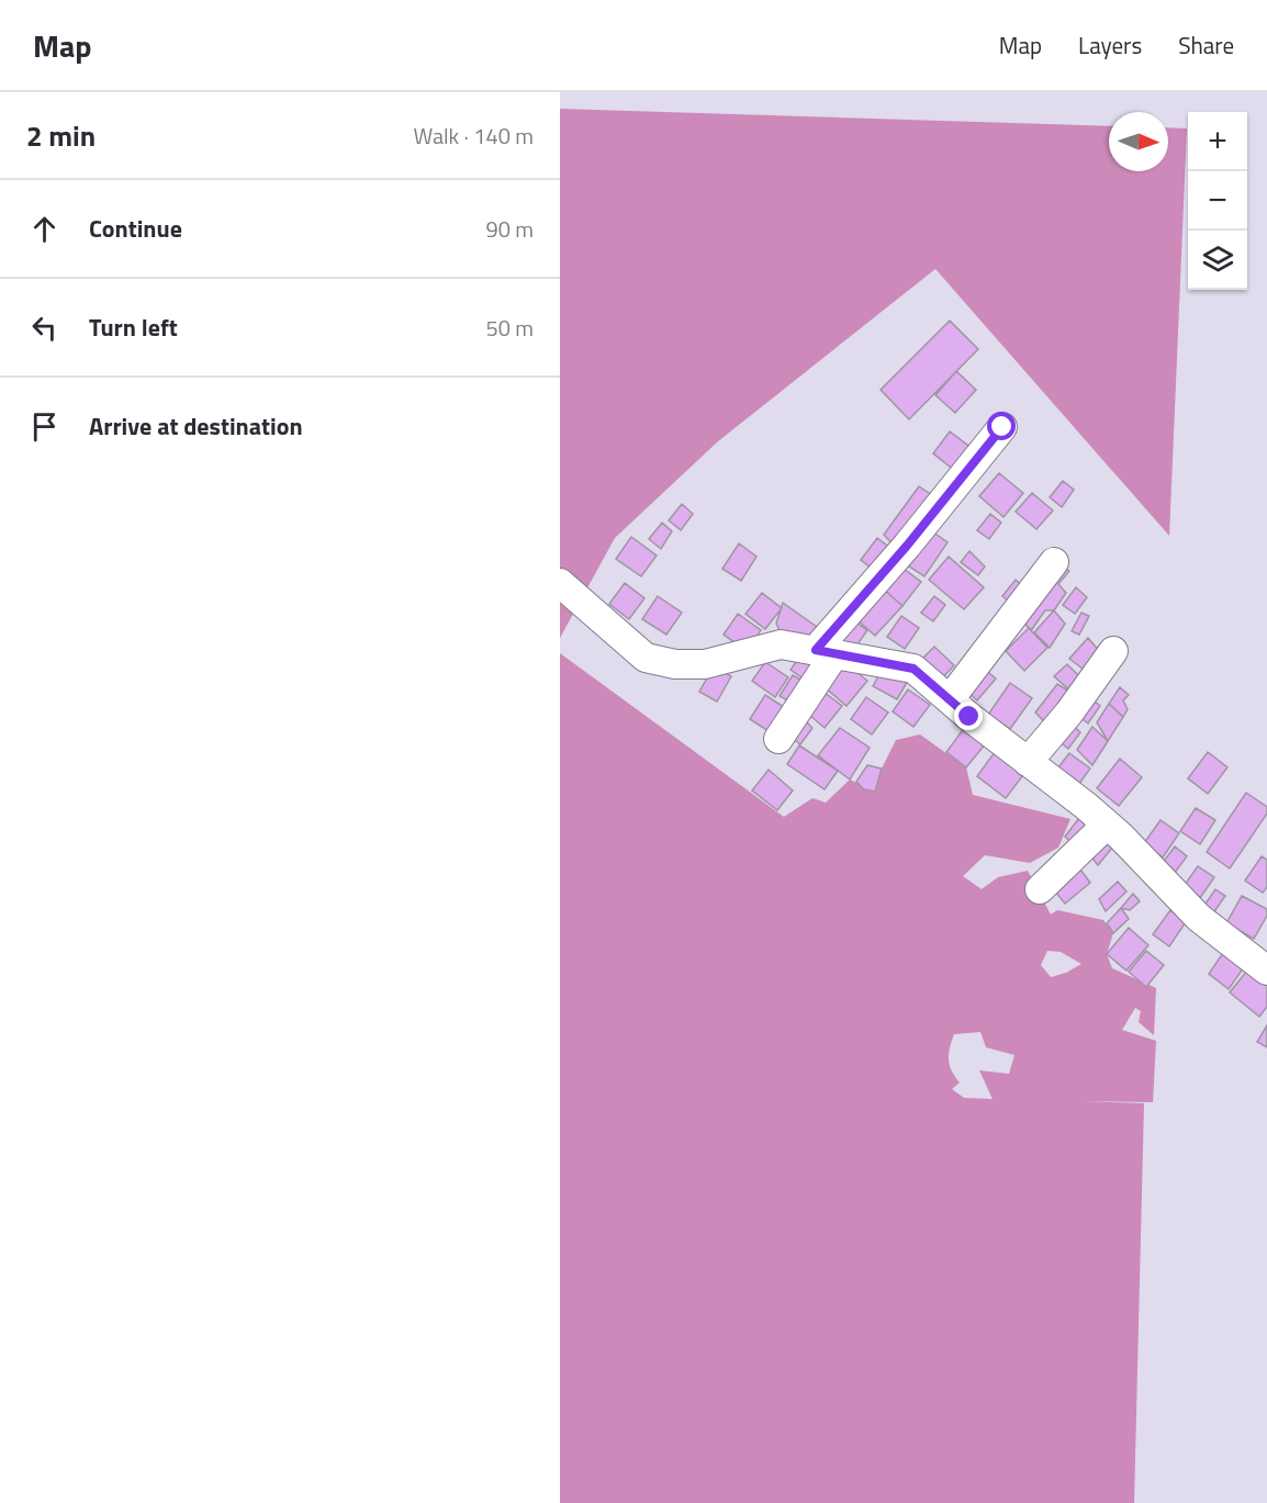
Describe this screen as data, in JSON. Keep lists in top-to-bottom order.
{
  "north": "right",
  "page": {
    "header": "Map",
    "nav": ["Map", "Layers", "Share"],
    "heading": ["2 min", "Walk · 140 m"],
    "map_buttons": ["+", "−"],
    "list": [
      ["Continue", "90 m"],
      ["Turn left", "50 m"],
      "Arrive at destination"
    ]
  }
}
